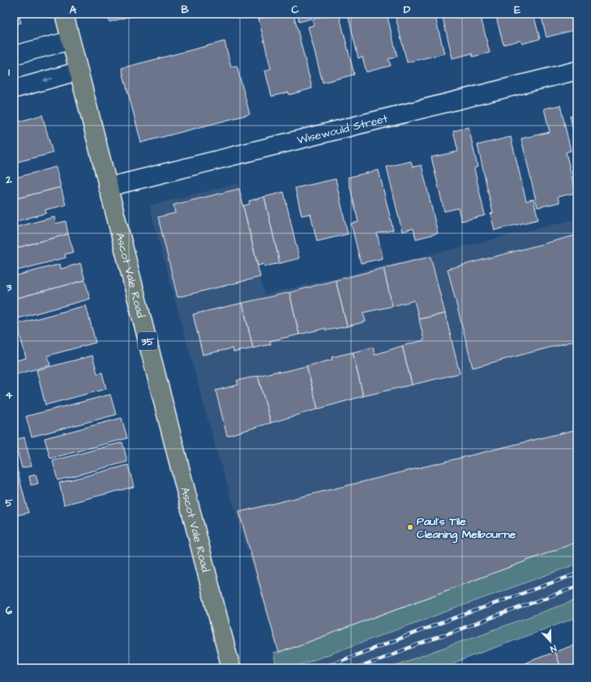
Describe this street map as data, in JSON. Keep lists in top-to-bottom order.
{
  "streets": {
    "main road": ["Ascot Vale Road", "35"],
    "street": ["Wisewould Street"]
  },
  "crossings": [
    ["Wisewould Street", "Ascot Vale Road"]
  ],
  "places": ["Paul's Tile Cleaning Melbourne"],
  "north": "bottom",
  "grid": {
    "columns": [
      "A",
      "B",
      "C",
      "D",
      "E"
    ],
    "rows": [
      "1",
      "2",
      "3",
      "4",
      "5",
      "6"
    ]
  }
}
